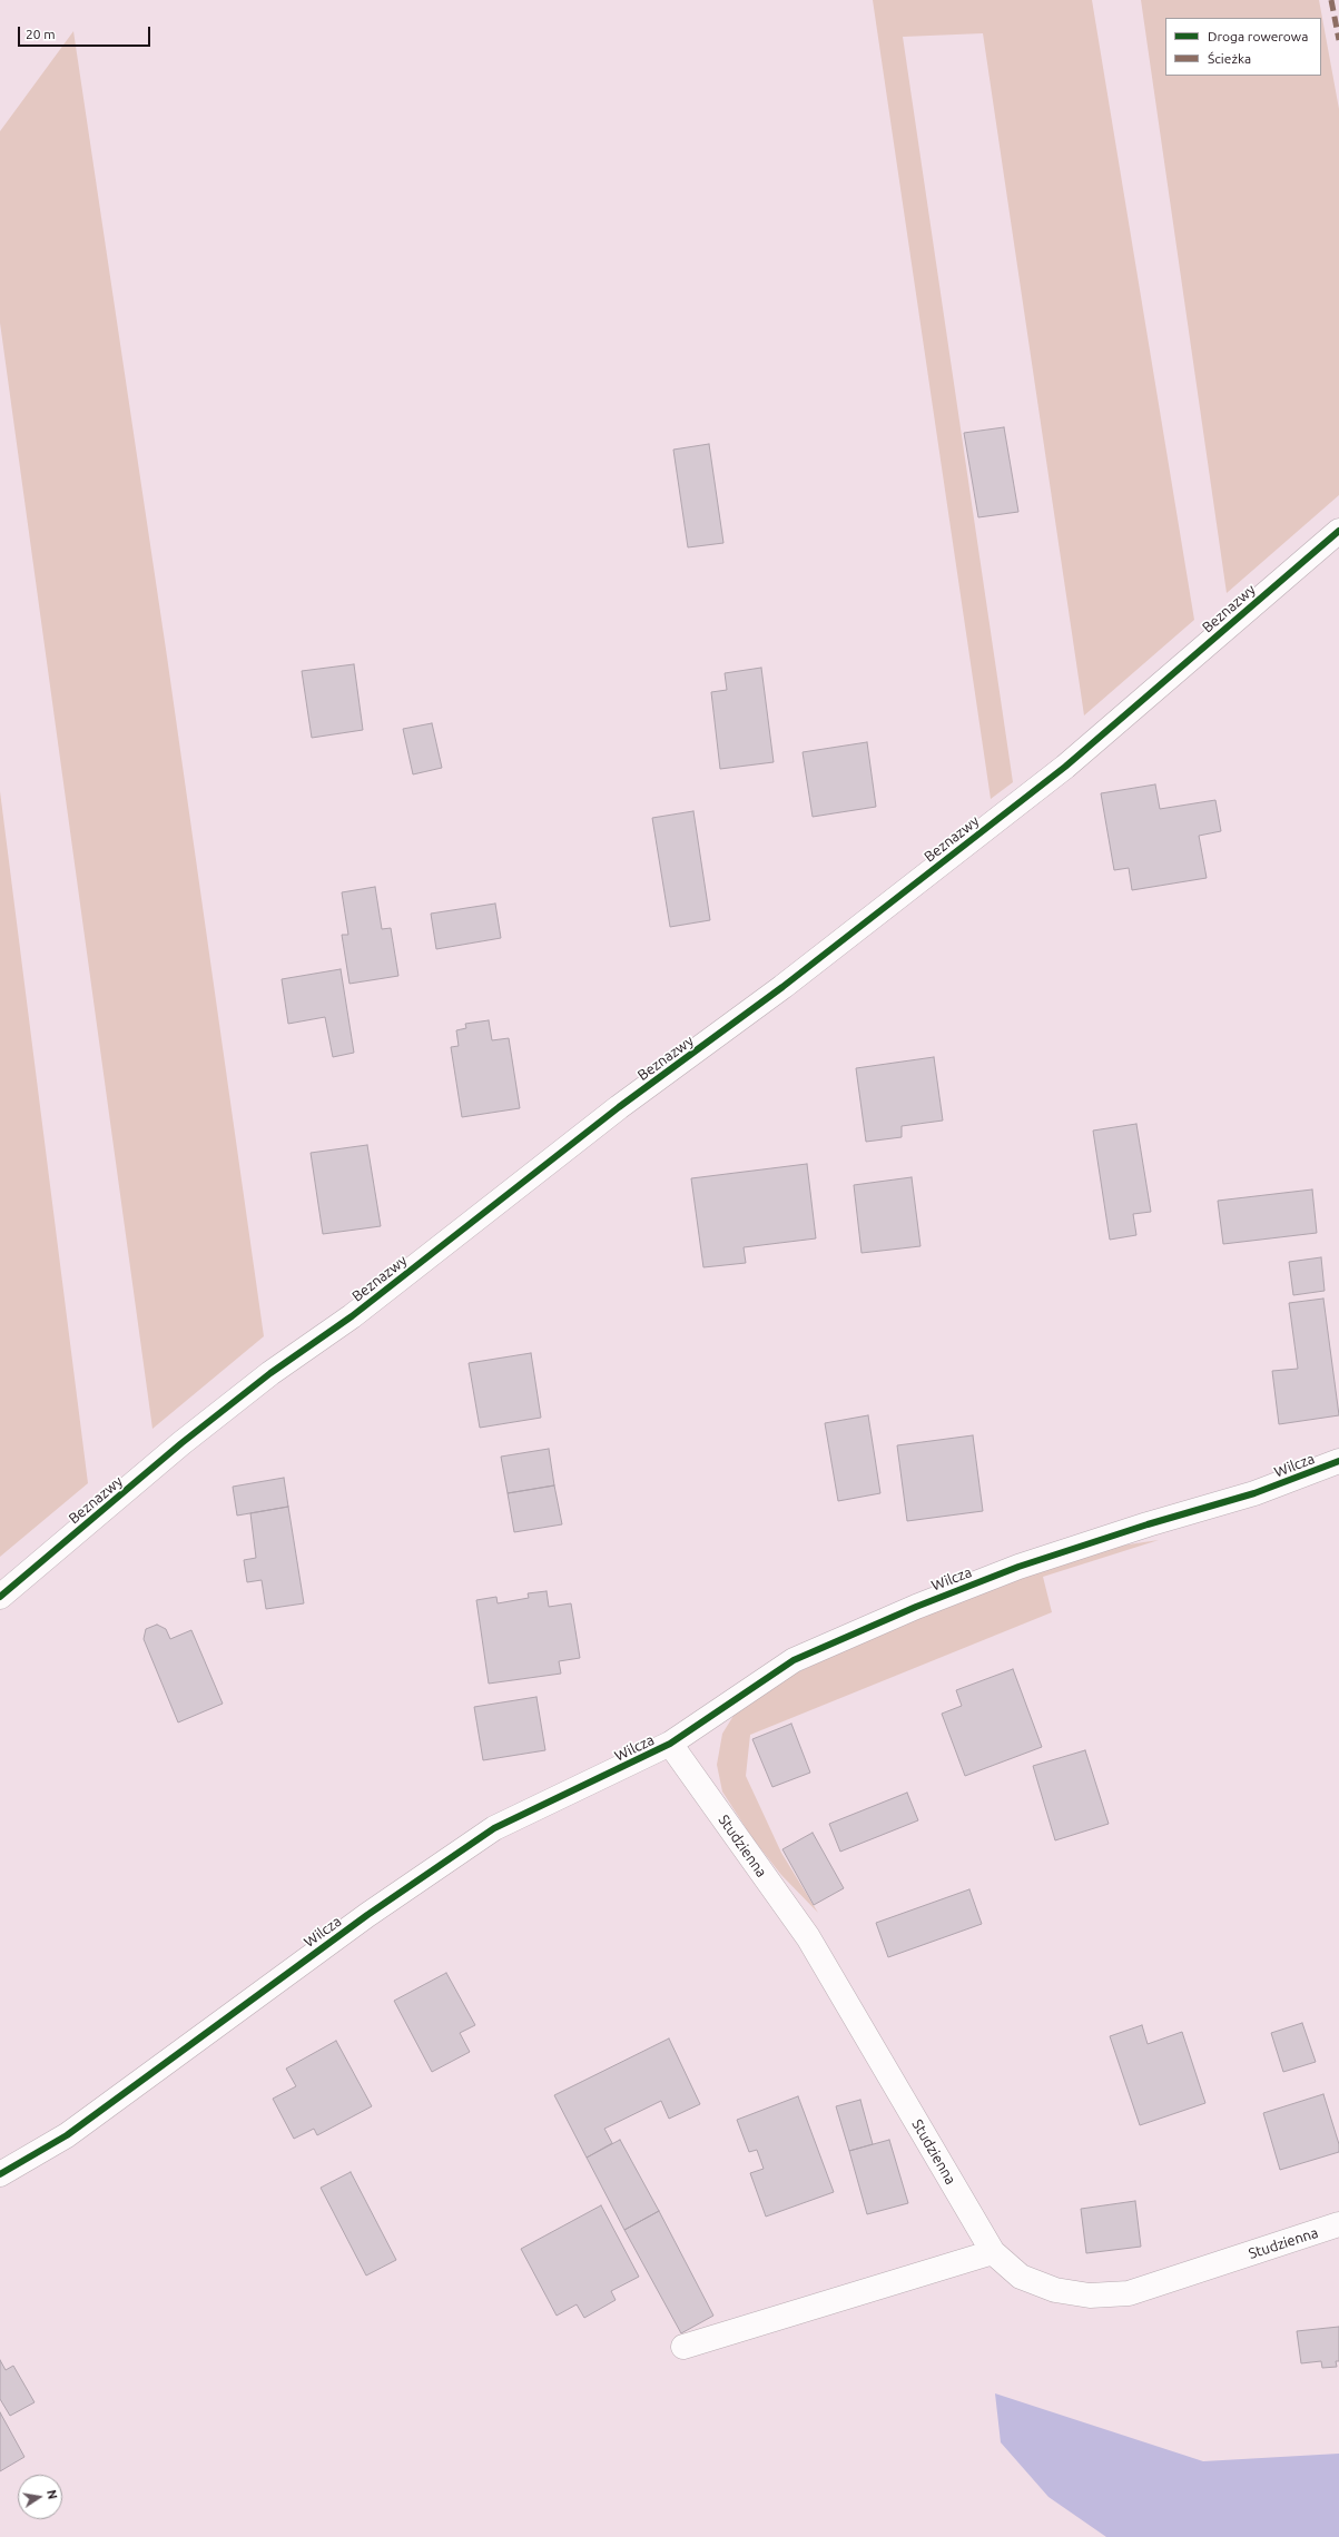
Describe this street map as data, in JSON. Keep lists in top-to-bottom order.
{
  "streets": {
    "street": ["Beznazwy", "Wilcza", "Studzienna"]
  },
  "crossings": [
    ["Wilcza", "Studzienna"]
  ],
  "legend": ["Droga rowerowa", "Ścieżka"],
  "scale_bar": "20 m",
  "north": "right"
}
